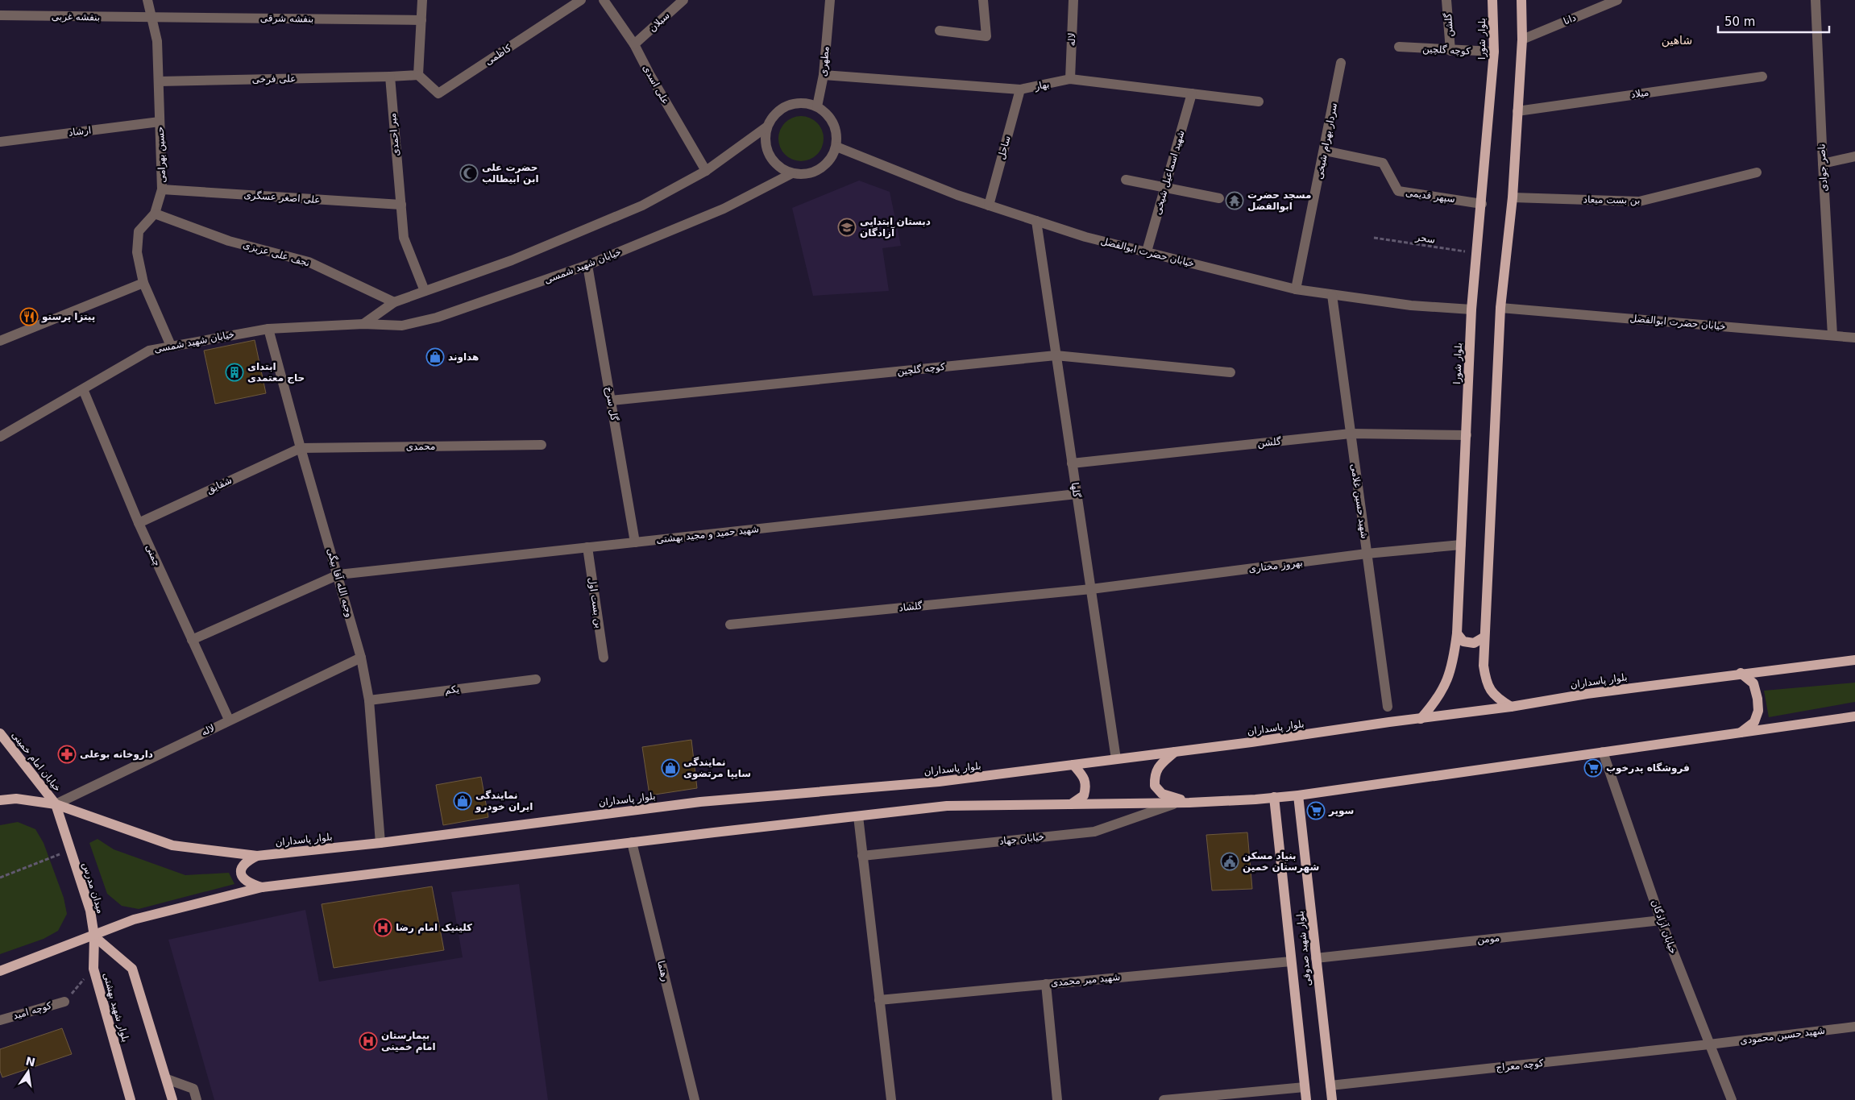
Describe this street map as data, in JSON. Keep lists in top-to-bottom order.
{
  "streets": {
    "main road": [
      "بلوار شورا",
      "بلوار پاسداران",
      "خیابان امام خمینی",
      "میدان مدرس",
      "بلوار شهید صدوقی",
      "بلوار شهید بهشتی"
    ],
    "street": [
      "بنفشه غربی",
      "بنفشه شرقی",
      "دانا",
      "سبلان",
      "گلشن",
      "لاله",
      "کوچه گلچین",
      "کاظمی",
      "مطهری",
      "علی فرخی",
      "علی اسدی",
      "بهار",
      "میلاد",
      "ارشاد",
      "میر احمدی",
      "سردار بهرام شیخی",
      "ساحل",
      "حسین بهرامی",
      "ناصر جوادی",
      "شهید اسماعیل شیخی",
      "سپهر قدیمی",
      "علی اصغر عسگری",
      "بن بست میعاد",
      "خیابان حضرت ابوالفضل",
      "نجف علی عزیزی",
      "خیابان شهید شمسی",
      "گل سرخ",
      "محمدی",
      "شقایق",
      "گلها",
      "شهید حسین غلامی",
      "شهید حمید و مجید بهشتی",
      "چمنی",
      "بهروز مختاری",
      "وجیه الله آقا بیگی",
      "بن بست اول",
      "گلشاد",
      "یکم",
      "خیابان جهاد",
      "خیابان آزادگان",
      "مومن",
      "رهنما",
      "شهید میر محمدی",
      "کوچه امید",
      "شهید حسین محمودی",
      "کوچه معراج"
    ],
    "path": ["سحر"]
  },
  "crossings": [
    ["بنفشه غربی", "بنفشه شرقی"],
    ["بنفشه غربی", "حسین بهرامی"],
    ["بنفشه شرقی", "حسین بهرامی"],
    ["سبلان", "علی اسدی"],
    ["گلشن", "بلوار شورا"],
    ["گلشن", "کوچه گلچین"],
    ["گلشن", "گلها"],
    ["گلشن", "شهید حسین غلامی"],
    ["بلوار شورا", "کوچه گلچین"],
    ["بلوار شورا", "سپهر قدیمی"],
    ["بلوار شورا", "سحر"],
    ["بلوار شورا", "خیابان حضرت ابوالفضل"],
    ["بلوار شورا", "بهروز مختاری"],
    ["بلوار شورا", "بلوار پاسداران"],
    ["لاله", "بهار"],
    ["لاله", "چمنی"],
    ["لاله", "وجیه الله آقا بیگی"],
    ["لاله", "بلوار پاسداران"],
    ["لاله", "خیابان امام خمینی"],
    ["لاله", "میدان مدرس"],
    ["کوچه گلچین", "گل سرخ"],
    ["کوچه گلچین", "گلها"],
    ["مطهری", "بهار"],
    ["مطهری", "خیابان حضرت ابوالفضل"],
    ["مطهری", "خیابان شهید شمسی"],
    ["علی فرخی", "میر احمدی"],
    ["علی فرخی", "حسین بهرامی"],
    ["بهار", "ساحل"],
    ["بهار", "شهید اسماعیل شیخی"],
    ["ارشاد", "حسین بهرامی"],
    ["میر احمدی", "علی اصغر عسگری"],
    ["سردار بهرام شیخی", "سپهر قدیمی"],
    ["سردار بهرام شیخی", "خیابان حضرت ابوالفضل"],
    ["ساحل", "خیابان حضرت ابوالفضل"],
    ["حسین بهرامی", "علی اصغر عسگری"],
    ["حسین بهرامی", "نجف علی عزیزی"],
    ["حسین بهرامی", "خیابان شهید شمسی"],
    ["ناصر جوادی", "خیابان حضرت ابوالفضل"],
    ["شهید اسماعیل شیخی", "خیابان حضرت ابوالفضل"],
    ["خیابان حضرت ابوالفضل", "خیابان شهید شمسی"],
    ["خیابان حضرت ابوالفضل", "گلها"],
    ["خیابان حضرت ابوالفضل", "شهید حسین غلامی"],
    ["خیابان شهید شمسی", "گل سرخ"],
    ["خیابان شهید شمسی", "چمنی"],
    ["خیابان شهید شمسی", "وجیه الله آقا بیگی"],
    ["گل سرخ", "شهید حمید و مجید بهشتی"],
    ["محمدی", "شقایق"],
    ["محمدی", "وجیه الله آقا بیگی"],
    ["شقایق", "چمنی"],
    ["شقایق", "وجیه الله آقا بیگی"],
    ["گلها", "شهید حمید و مجید بهشتی"],
    ["گلها", "بهروز مختاری"],
    ["گلها", "گلشاد"],
    ["گلها", "بلوار پاسداران"],
    ["شهید حسین غلامی", "بهروز مختاری"],
    ["شهید حمید و مجید بهشتی", "چمنی"],
    ["شهید حمید و مجید بهشتی", "وجیه الله آقا بیگی"],
    ["شهید حمید و مجید بهشتی", "بن بست اول"],
    ["بهروز مختاری", "گلشاد"],
    ["وجیه الله آقا بیگی", "بلوار پاسداران"],
    ["وجیه الله آقا بیگی", "یکم"],
    ["بلوار پاسداران", "خیابان امام خمینی"],
    ["بلوار پاسداران", "میدان مدرس"],
    ["خیابان امام خمینی", "میدان مدرس"],
    ["میدان مدرس", "بلوار شهید بهشتی"],
    ["خیابان آزادگان", "مومن"],
    ["خیابان آزادگان", "شهید حسین محمودی"],
    ["خیابان آزادگان", "کوچه معراج"],
    ["مومن", "بلوار شهید صدوقی"],
    ["بلوار شهید صدوقی", "شهید میر محمدی"],
    ["بلوار شهید صدوقی", "کوچه معراج"],
    ["شهید حسین محمودی", "کوچه معراج"]
  ],
  "districts": ["شاهین"],
  "places": {
    "mosque": ["حضرت علی ابن ابیطالب"],
    "temple": ["مسجد حضرت ابوالفضل"],
    "school or university": ["دبستان ابتدایی آزادگان"],
    "restaurant": ["پیتزا پرستو"],
    "shop": ["هداوند", "نمایندگی سایپا مرتضوی", "نمایندگی ایران خودرو"],
    "building": ["ابتدای حاج معتمدی"],
    "pharmacy": ["داروخانه بوعلی"],
    "supermarket": ["فروشگاه پدرخوب", "سوپر"],
    "public building": ["بنیاد مسکن شهرستان خمین"],
    "hospital": ["کلینیک امام رضا", "بیمارستان امام خمینی"]
  },
  "scale_bar": "50 m",
  "north": "top"
}
